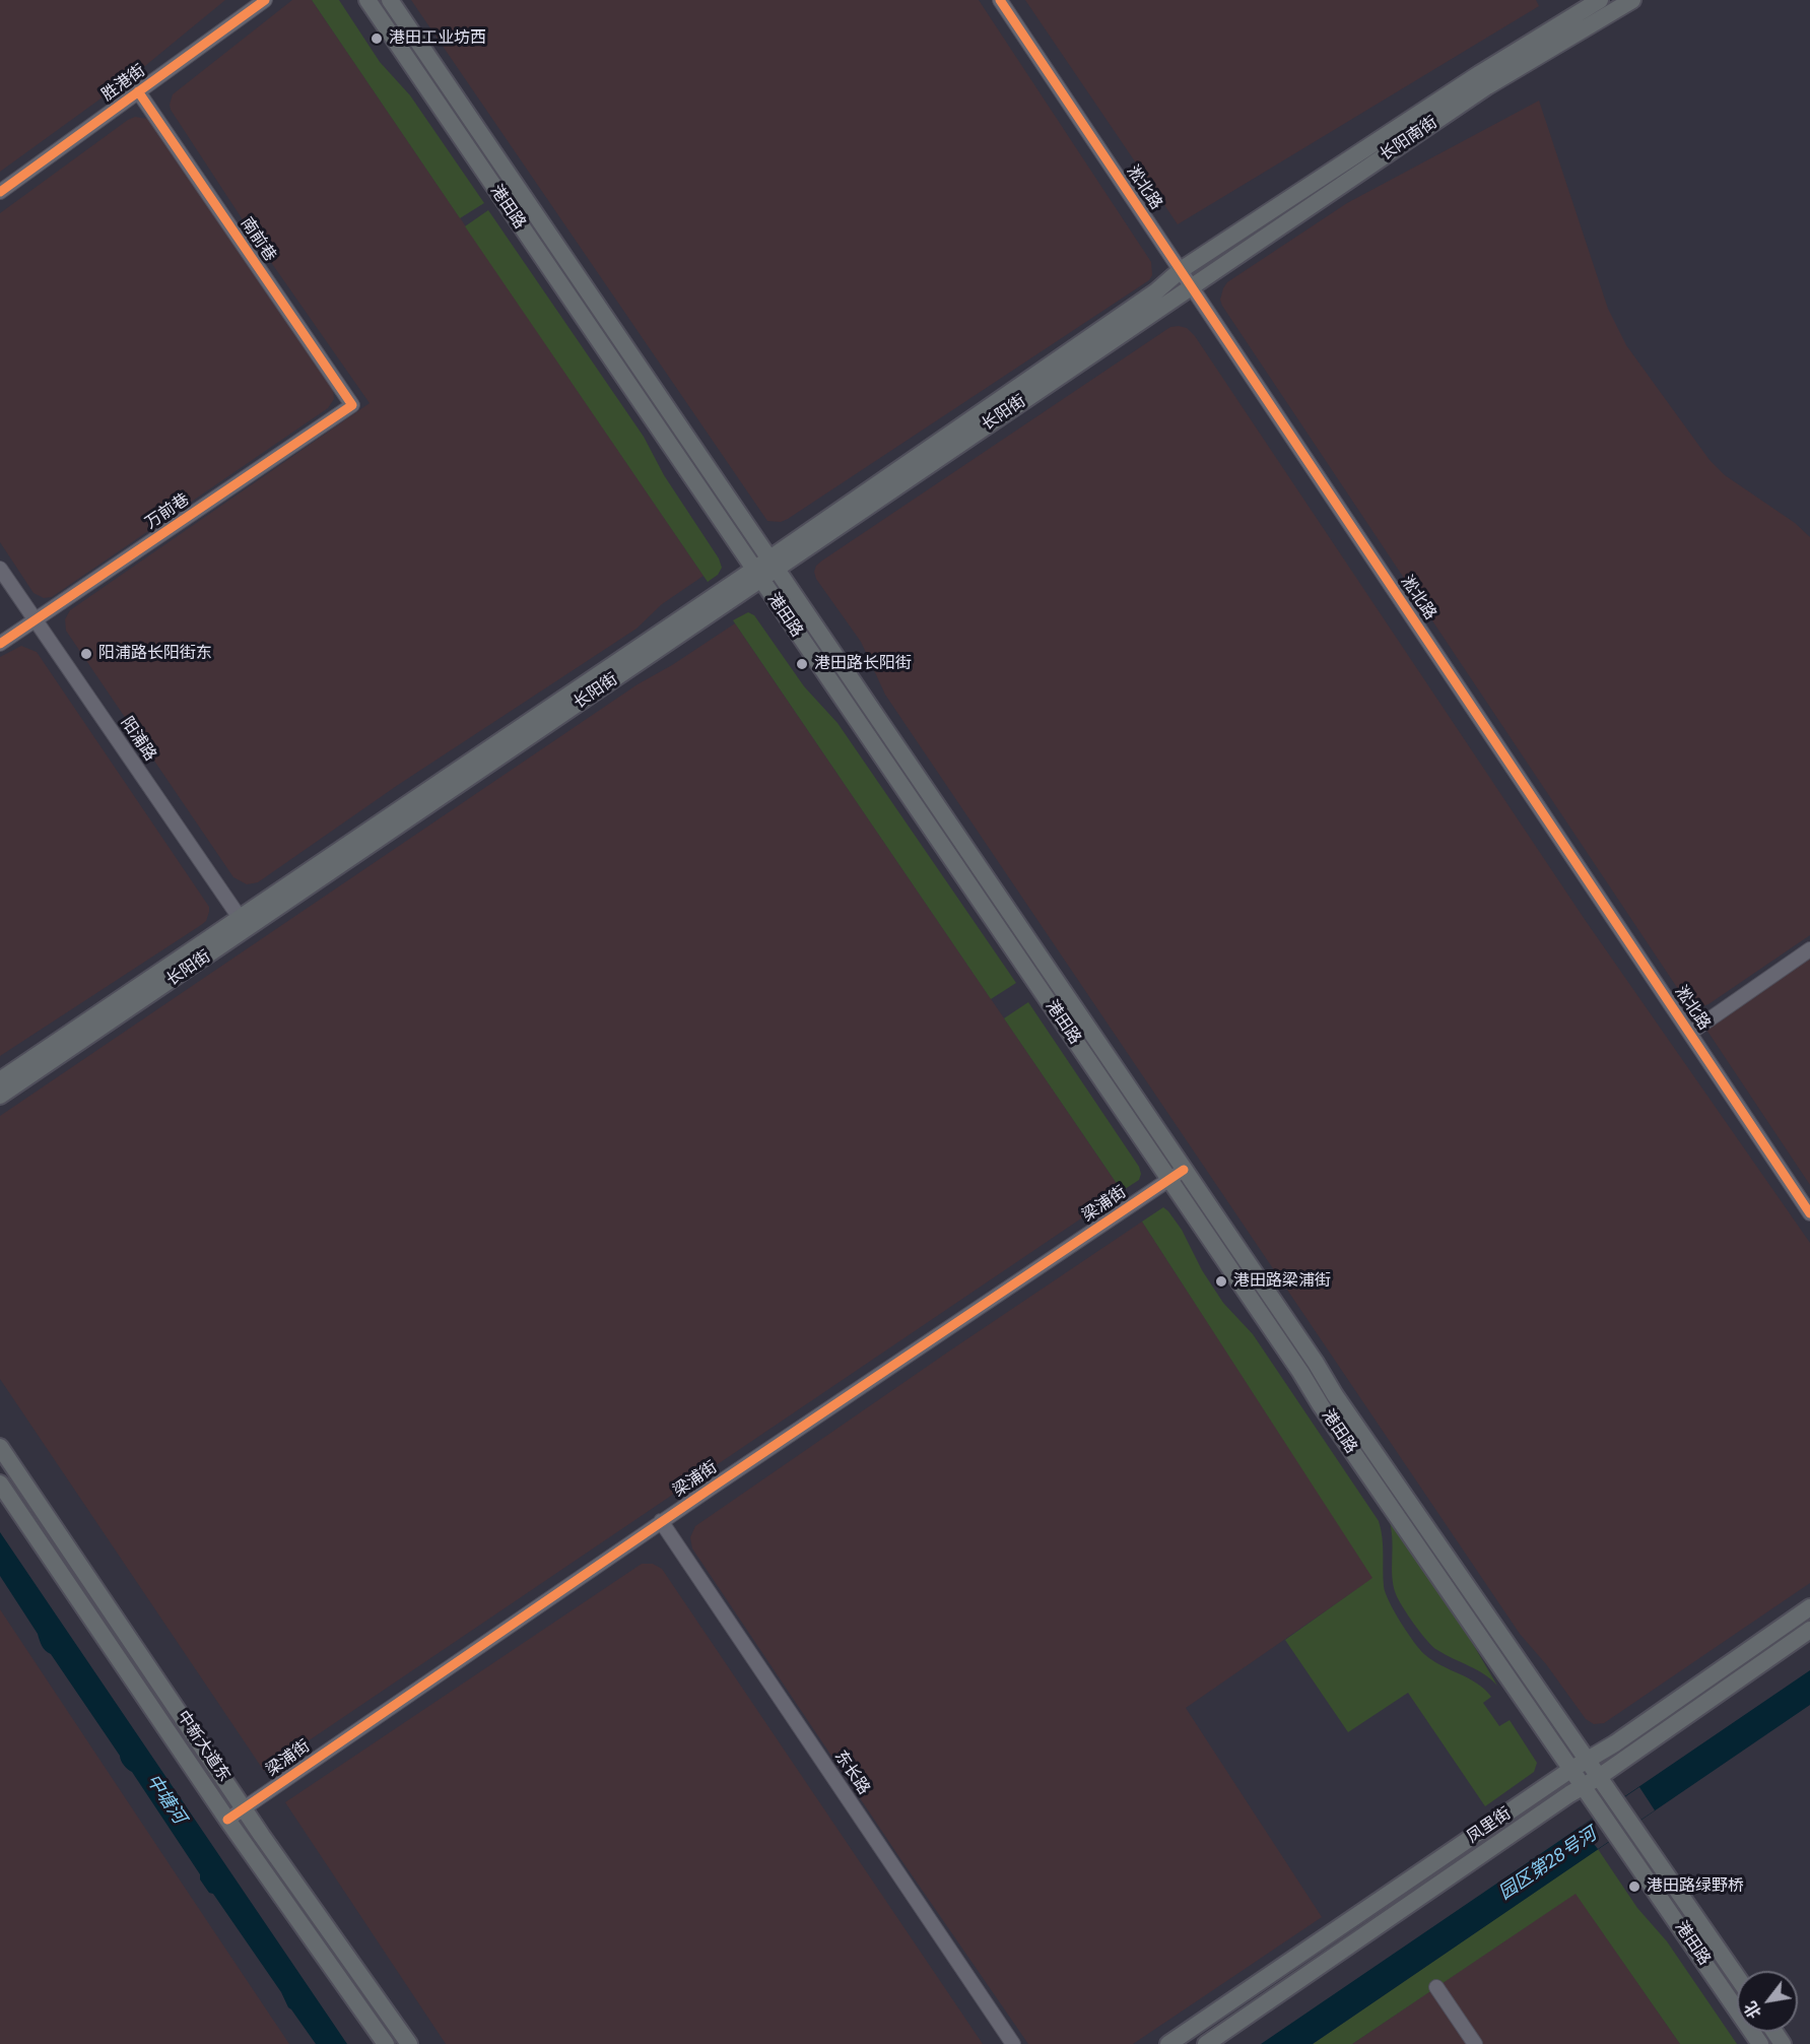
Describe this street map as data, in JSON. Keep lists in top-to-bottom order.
{
  "streets": {
    "main road": [
      "长阳南街",
      "港田路",
      "长阳街",
      "中新大道东",
      "凤里街"
    ],
    "street": [
      "胜港街",
      "淞北路",
      "南前巷",
      "万前巷",
      "阳浦路",
      "梁浦街",
      "东长路"
    ]
  },
  "crossings": [
    ["胜港街", "南前巷"],
    ["长阳南街", "淞北路"],
    ["长阳南街", "长阳街"],
    ["淞北路", "长阳街"],
    ["港田路", "长阳街"],
    ["港田路", "梁浦街"],
    ["港田路", "凤里街"],
    ["南前巷", "万前巷"],
    ["长阳街", "阳浦路"],
    ["万前巷", "阳浦路"],
    ["梁浦街", "中新大道东"],
    ["梁浦街", "东长路"]
  ],
  "water": ["中塘河", "园区第28号河"],
  "places": [
    "港田工业坊西",
    "阳浦路长阳街东",
    "港田路长阳街",
    "港田路梁浦街",
    "港田路绿野桥"
  ],
  "north": "bottom left"
}
